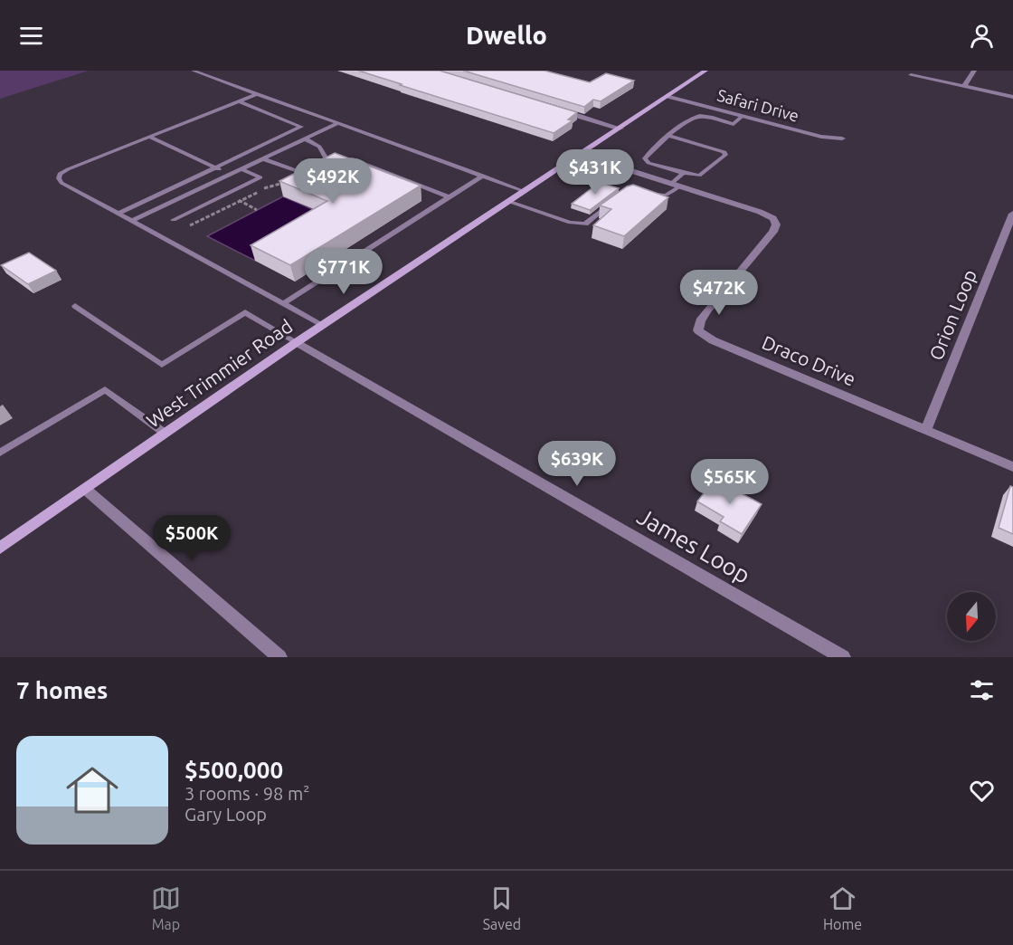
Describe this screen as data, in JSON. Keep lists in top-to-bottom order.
{
  "streets": {
    "main road": ["West Trimmier Road"],
    "street": [
      "Safari Drive",
      "Orion Loop",
      "Draco Drive",
      "James Loop"
    ]
  },
  "crossings": [
    ["Safari Drive", "West Trimmier Road"],
    ["Orion Loop", "Draco Drive"],
    ["Draco Drive", "West Trimmier Road"],
    ["West Trimmier Road", "James Loop"]
  ],
  "north": "bottom",
  "page": {
    "header": "Dwello",
    "price": [
      "$431K",
      "$492K",
      "$771K",
      "$472K",
      "$639K",
      "$565K",
      "$500K"
    ],
    "heading": "7 homes",
    "list": [
      {
        "name": "$500,000",
        "note": "3 rooms · 98 m² · Gary Loop"
      }
    ],
    "tabs": ["Map", "Saved", "Home"]
  }
}
